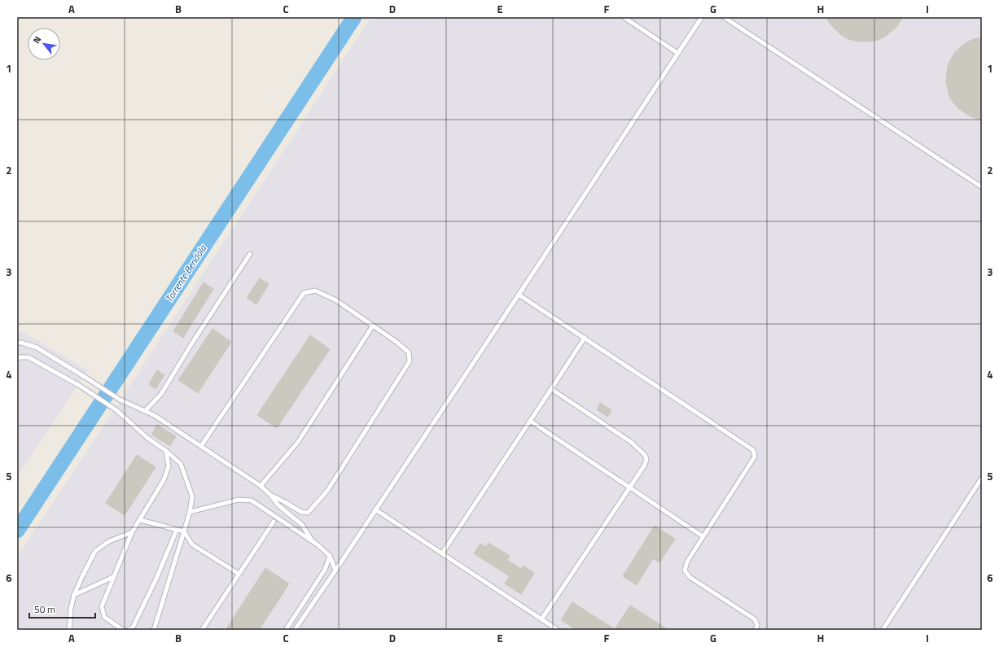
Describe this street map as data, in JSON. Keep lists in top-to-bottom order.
{
  "water": ["Torrente Bendola"],
  "scale_bar": "50 m",
  "north": "top left",
  "grid": {
    "columns": [
      "A",
      "B",
      "C",
      "D",
      "E",
      "F",
      "G",
      "H",
      "I"
    ],
    "rows": [
      "1",
      "2",
      "3",
      "4",
      "5",
      "6"
    ]
  }
}
